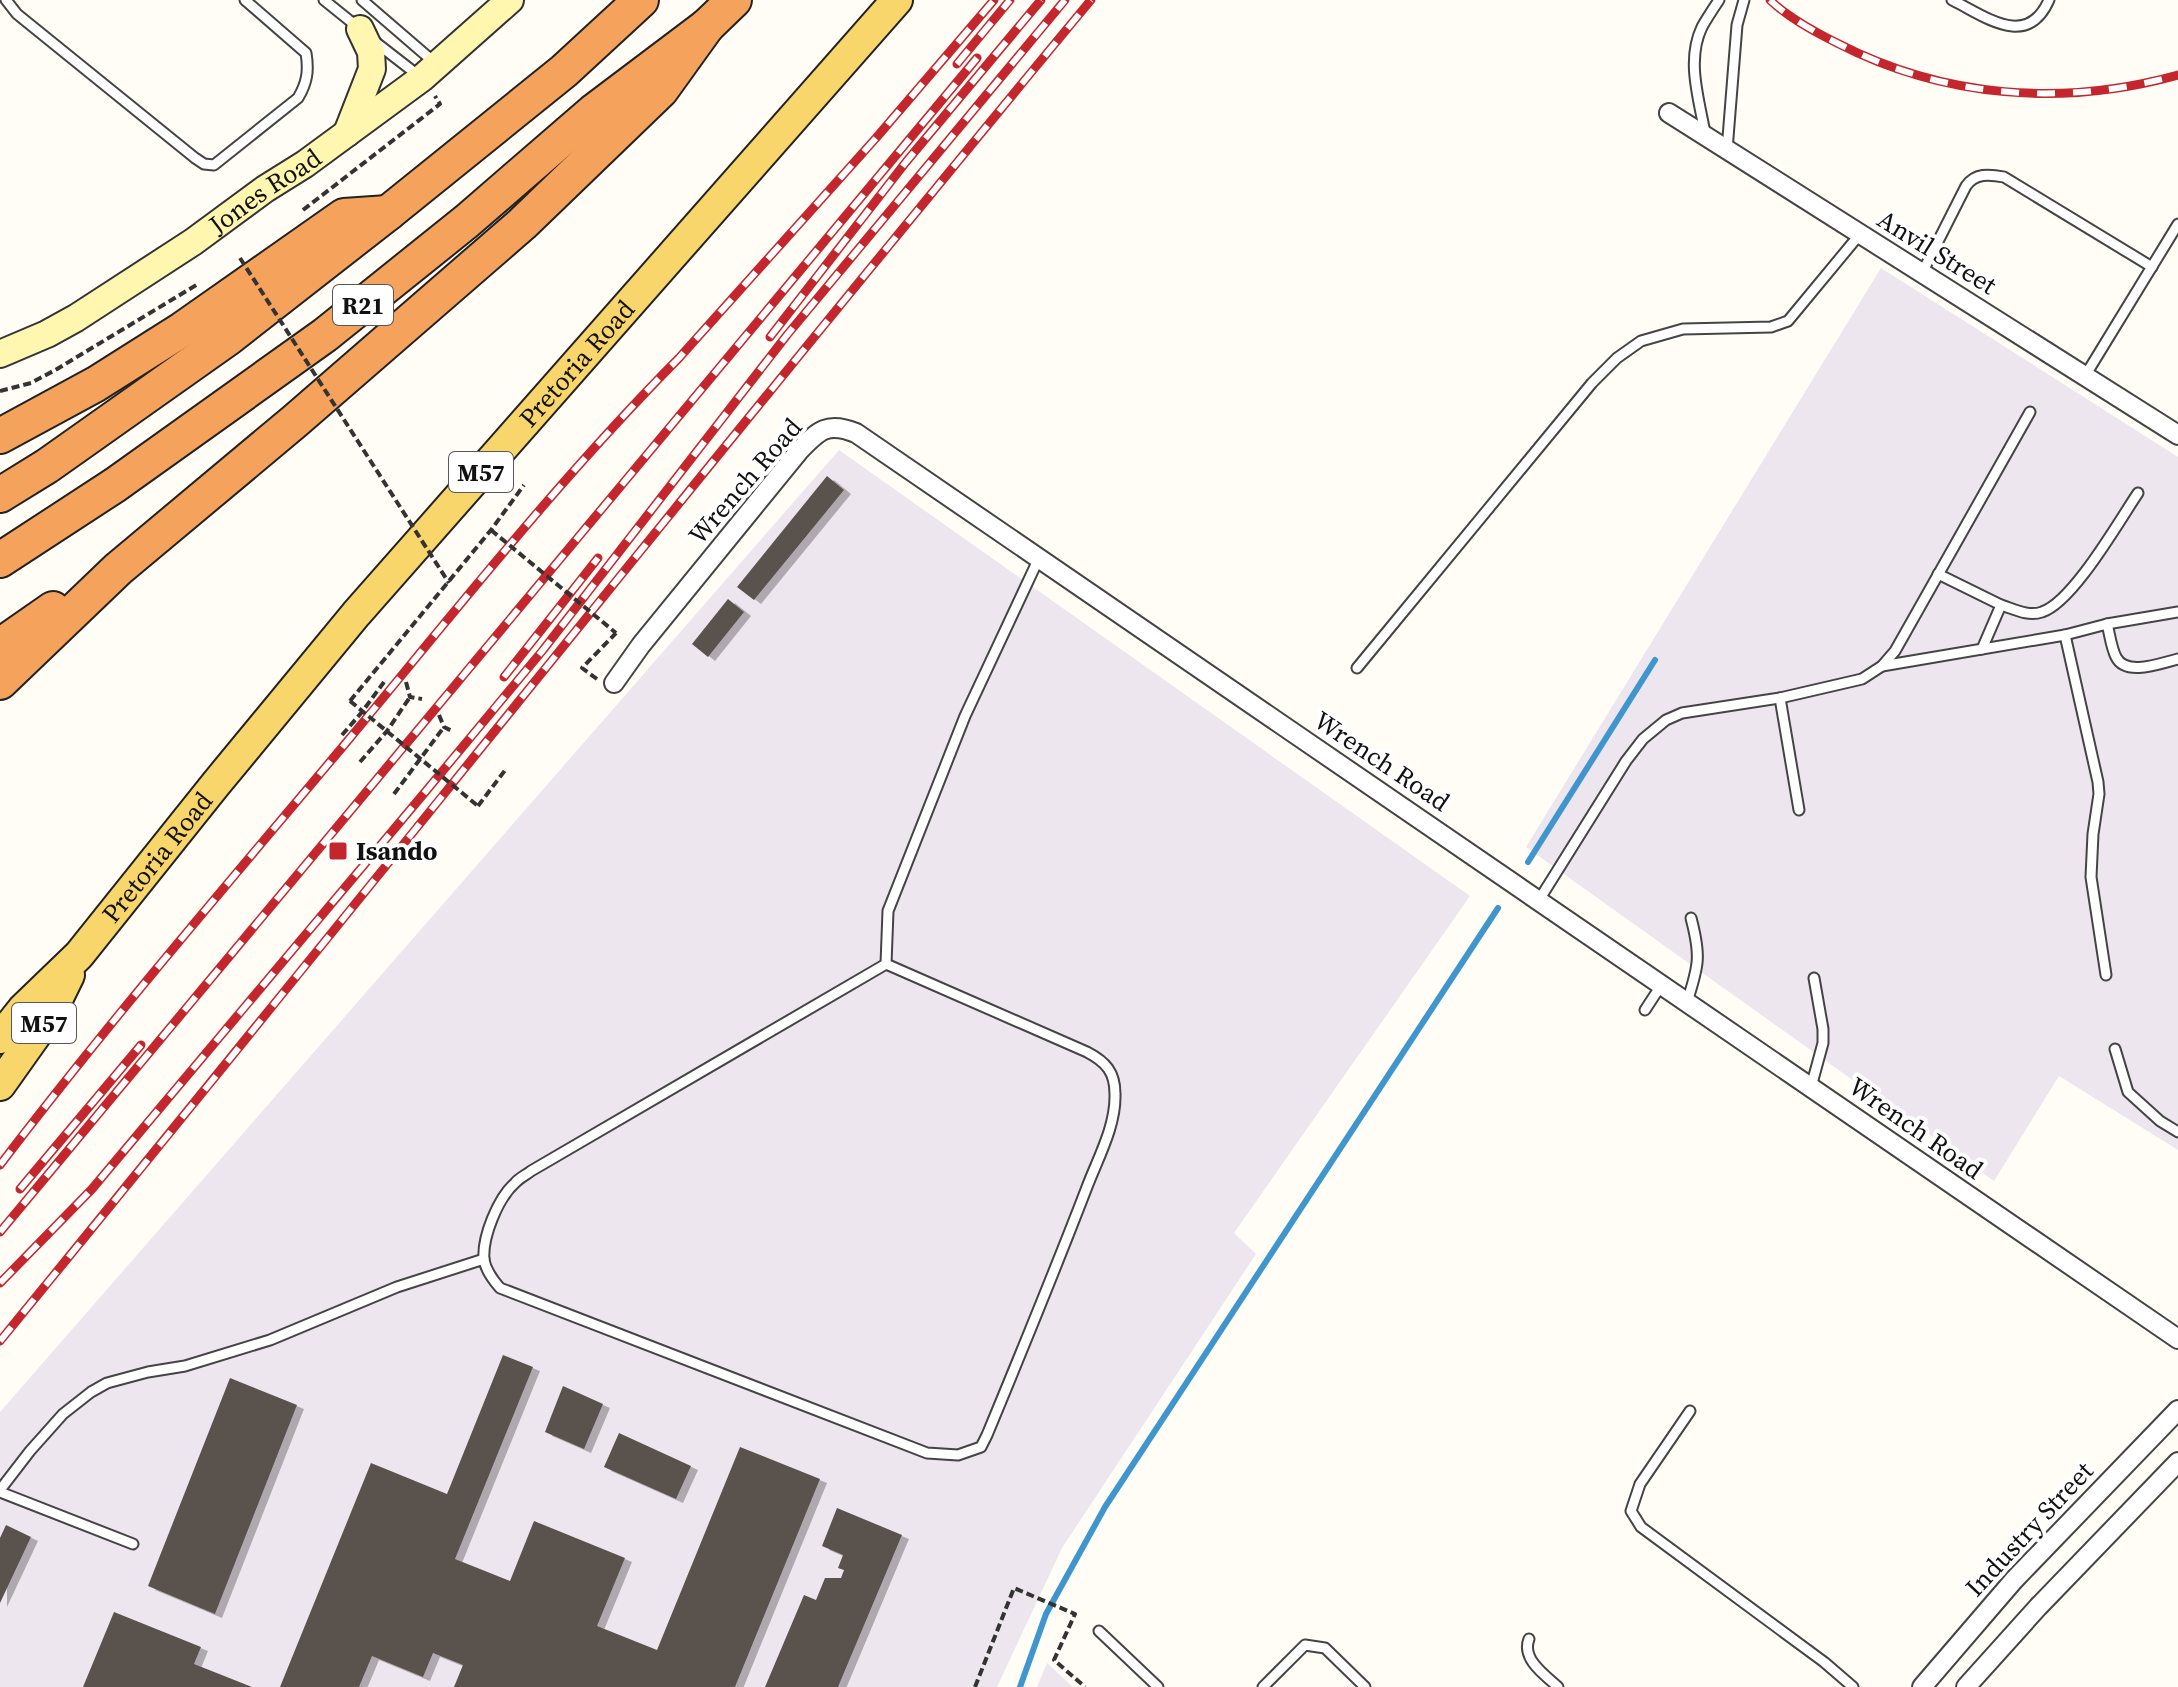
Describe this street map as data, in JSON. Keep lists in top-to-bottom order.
{
  "streets": {
    "highway": ["R21"],
    "main road": ["Pretoria Road", "M57"],
    "street": [
      "Jones Road",
      "Anvil Street",
      "Wrench Road",
      "Industry Street"
    ]
  },
  "places": {
    "transit": ["Isando"]
  }
}
